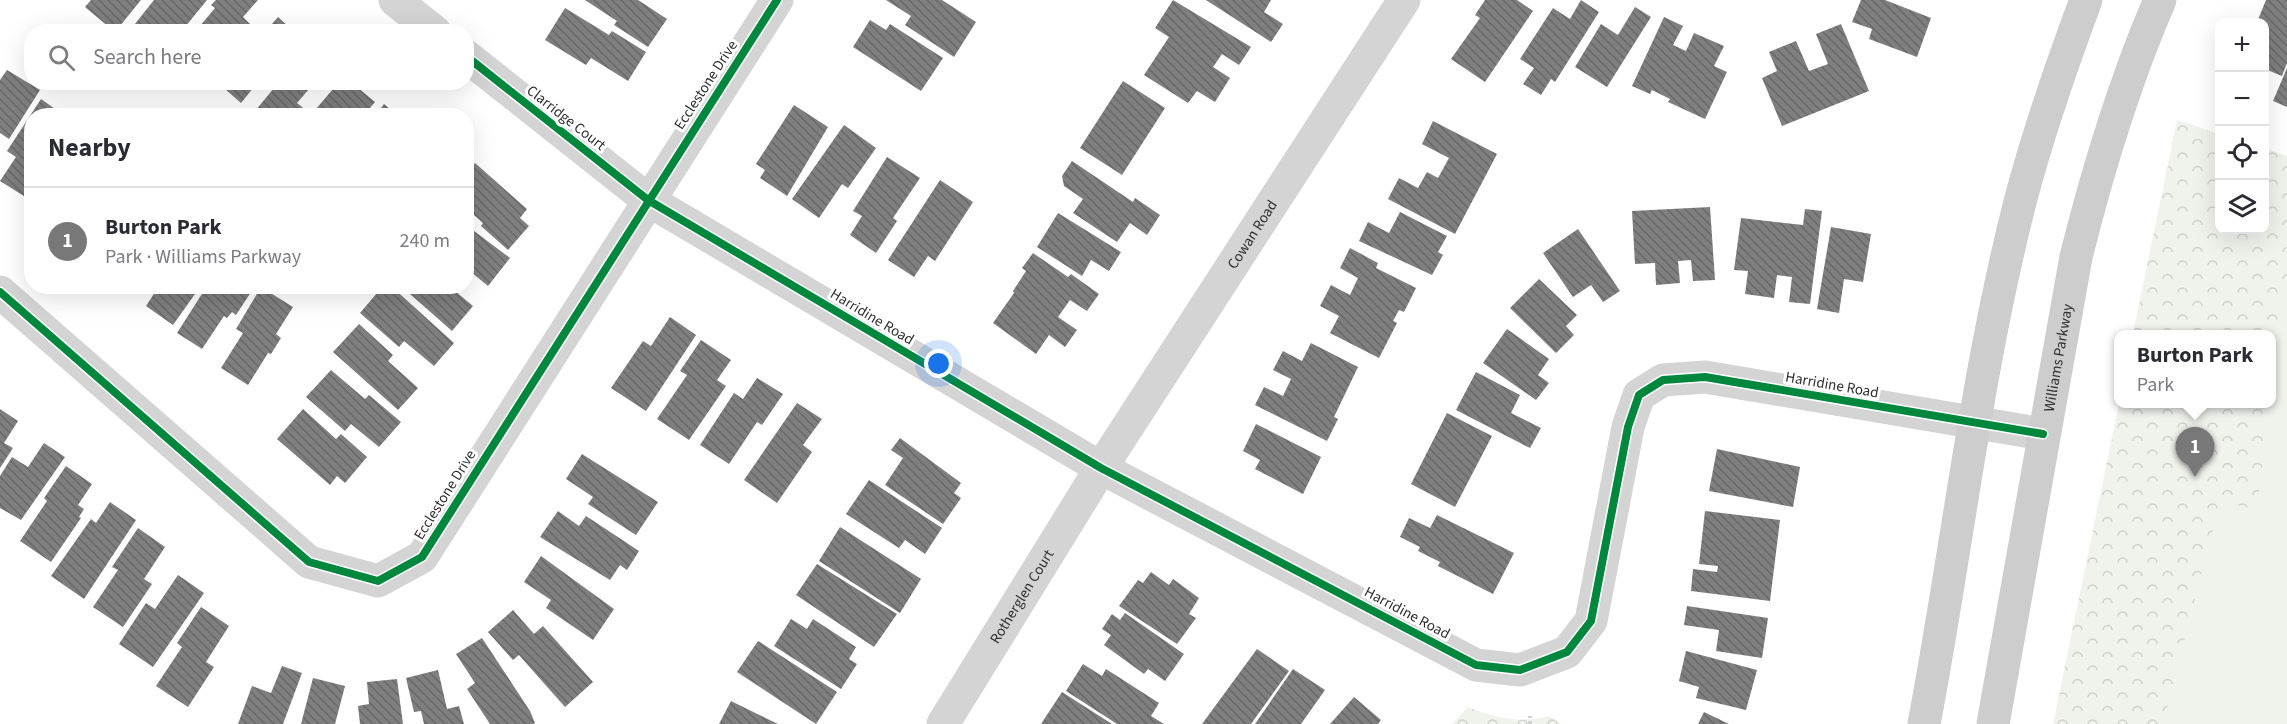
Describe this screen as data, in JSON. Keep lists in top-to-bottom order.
{
  "streets": {
    "main road": ["Williams Parkway"],
    "street": [
      "Ecclestone Drive",
      "Clarridge Court",
      "Cowan Road",
      "Harridine Road",
      "Rotherglen Court"
    ]
  },
  "crossings": [
    ["Ecclestone Drive", "Clarridge Court"],
    ["Ecclestone Drive", "Harridine Road"],
    ["Clarridge Court", "Harridine Road"],
    ["Cowan Road", "Harridine Road"],
    ["Cowan Road", "Rotherglen Court"],
    ["Harridine Road", "Williams Parkway"],
    ["Harridine Road", "Rotherglen Court"]
  ],
  "page": {
    "map_buttons": ["+", "−"],
    "search": "Search here",
    "heading": "Nearby",
    "list": [
      {
        "mark": "1",
        "name": "Burton Park",
        "note": "Park · Williams Parkway",
        "value": "240 m"
      }
    ],
    "popup": ["Burton Park", "Park"],
    "pins": "1"
  }
}
